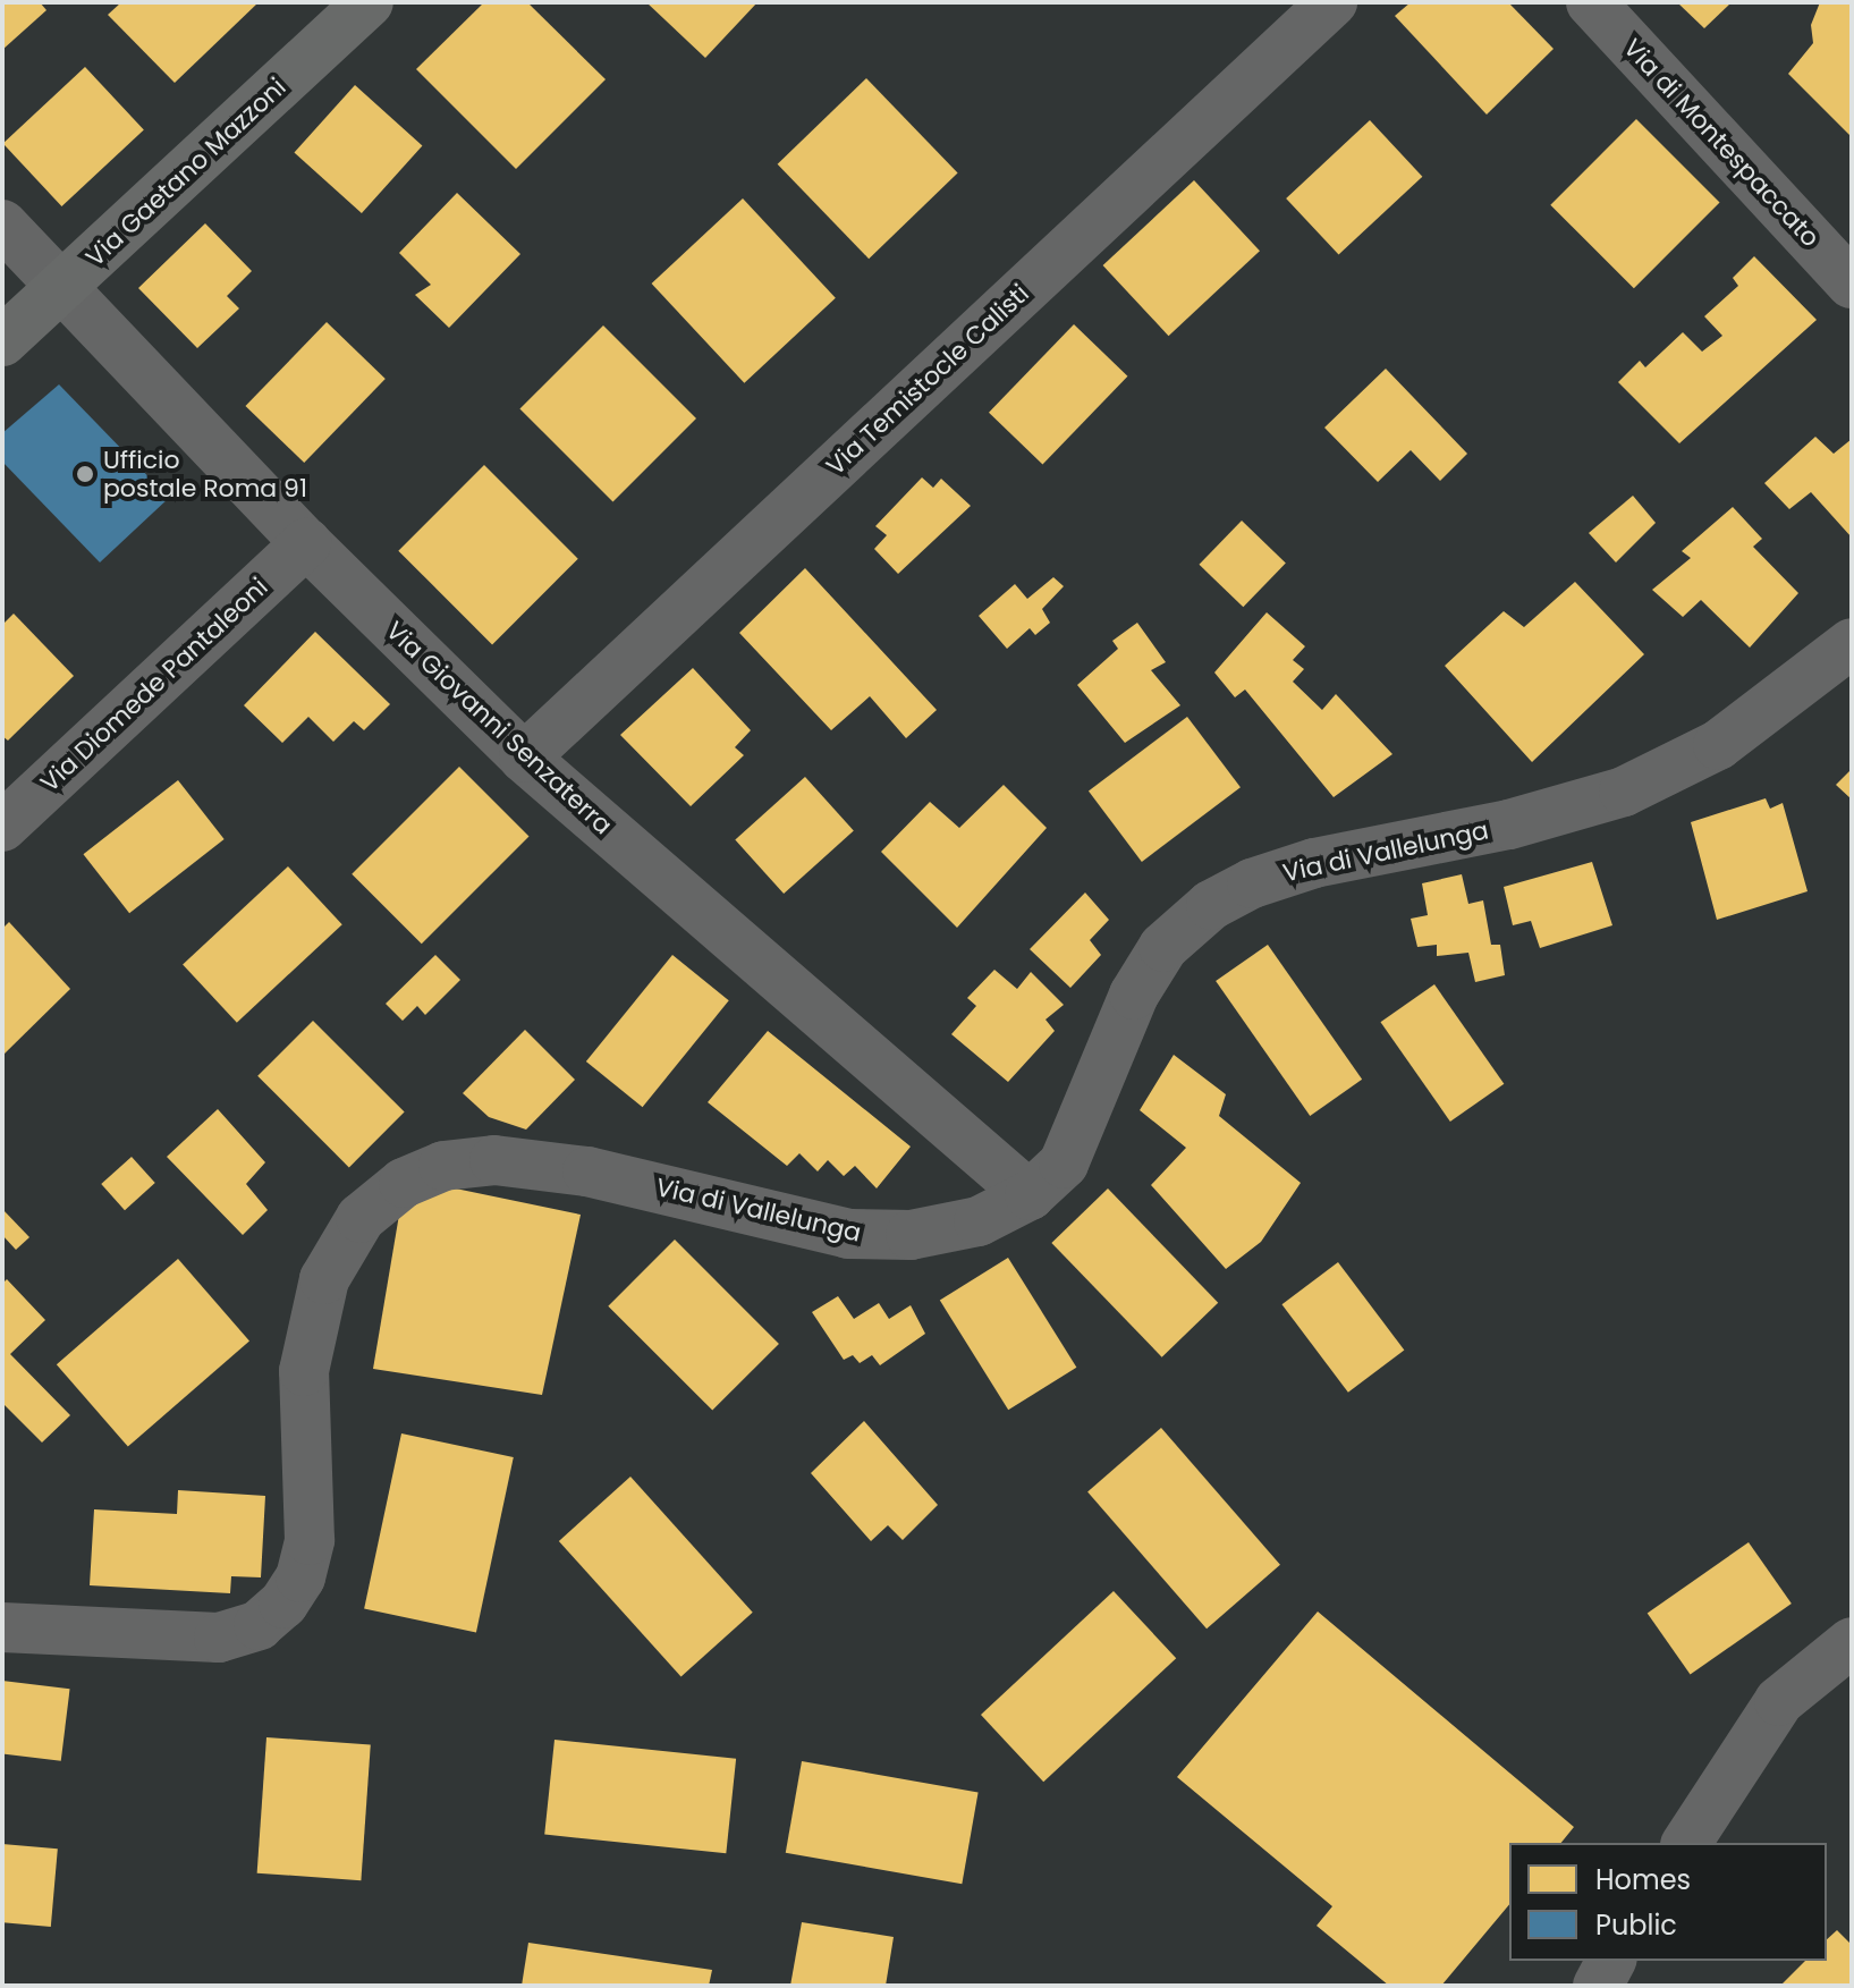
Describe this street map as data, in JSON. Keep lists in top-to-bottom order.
{
  "streets": {
    "street": [
      "Via di Montespaccato",
      "Via Gaetano Mazzoni",
      "Via Temistocle Calisti",
      "Via Diomede Pantaleoni",
      "Via Giovanni Senzaterra",
      "Via di Vallelunga"
    ]
  },
  "crossings": [
    ["Via Gaetano Mazzoni", "Via Giovanni Senzaterra"],
    ["Via Temistocle Calisti", "Via Giovanni Senzaterra"],
    ["Via Diomede Pantaleoni", "Via Giovanni Senzaterra"],
    ["Via Giovanni Senzaterra", "Via di Vallelunga"]
  ],
  "places": ["Ufficio postale Roma 91"],
  "legend": ["Homes", "Public"]
}
